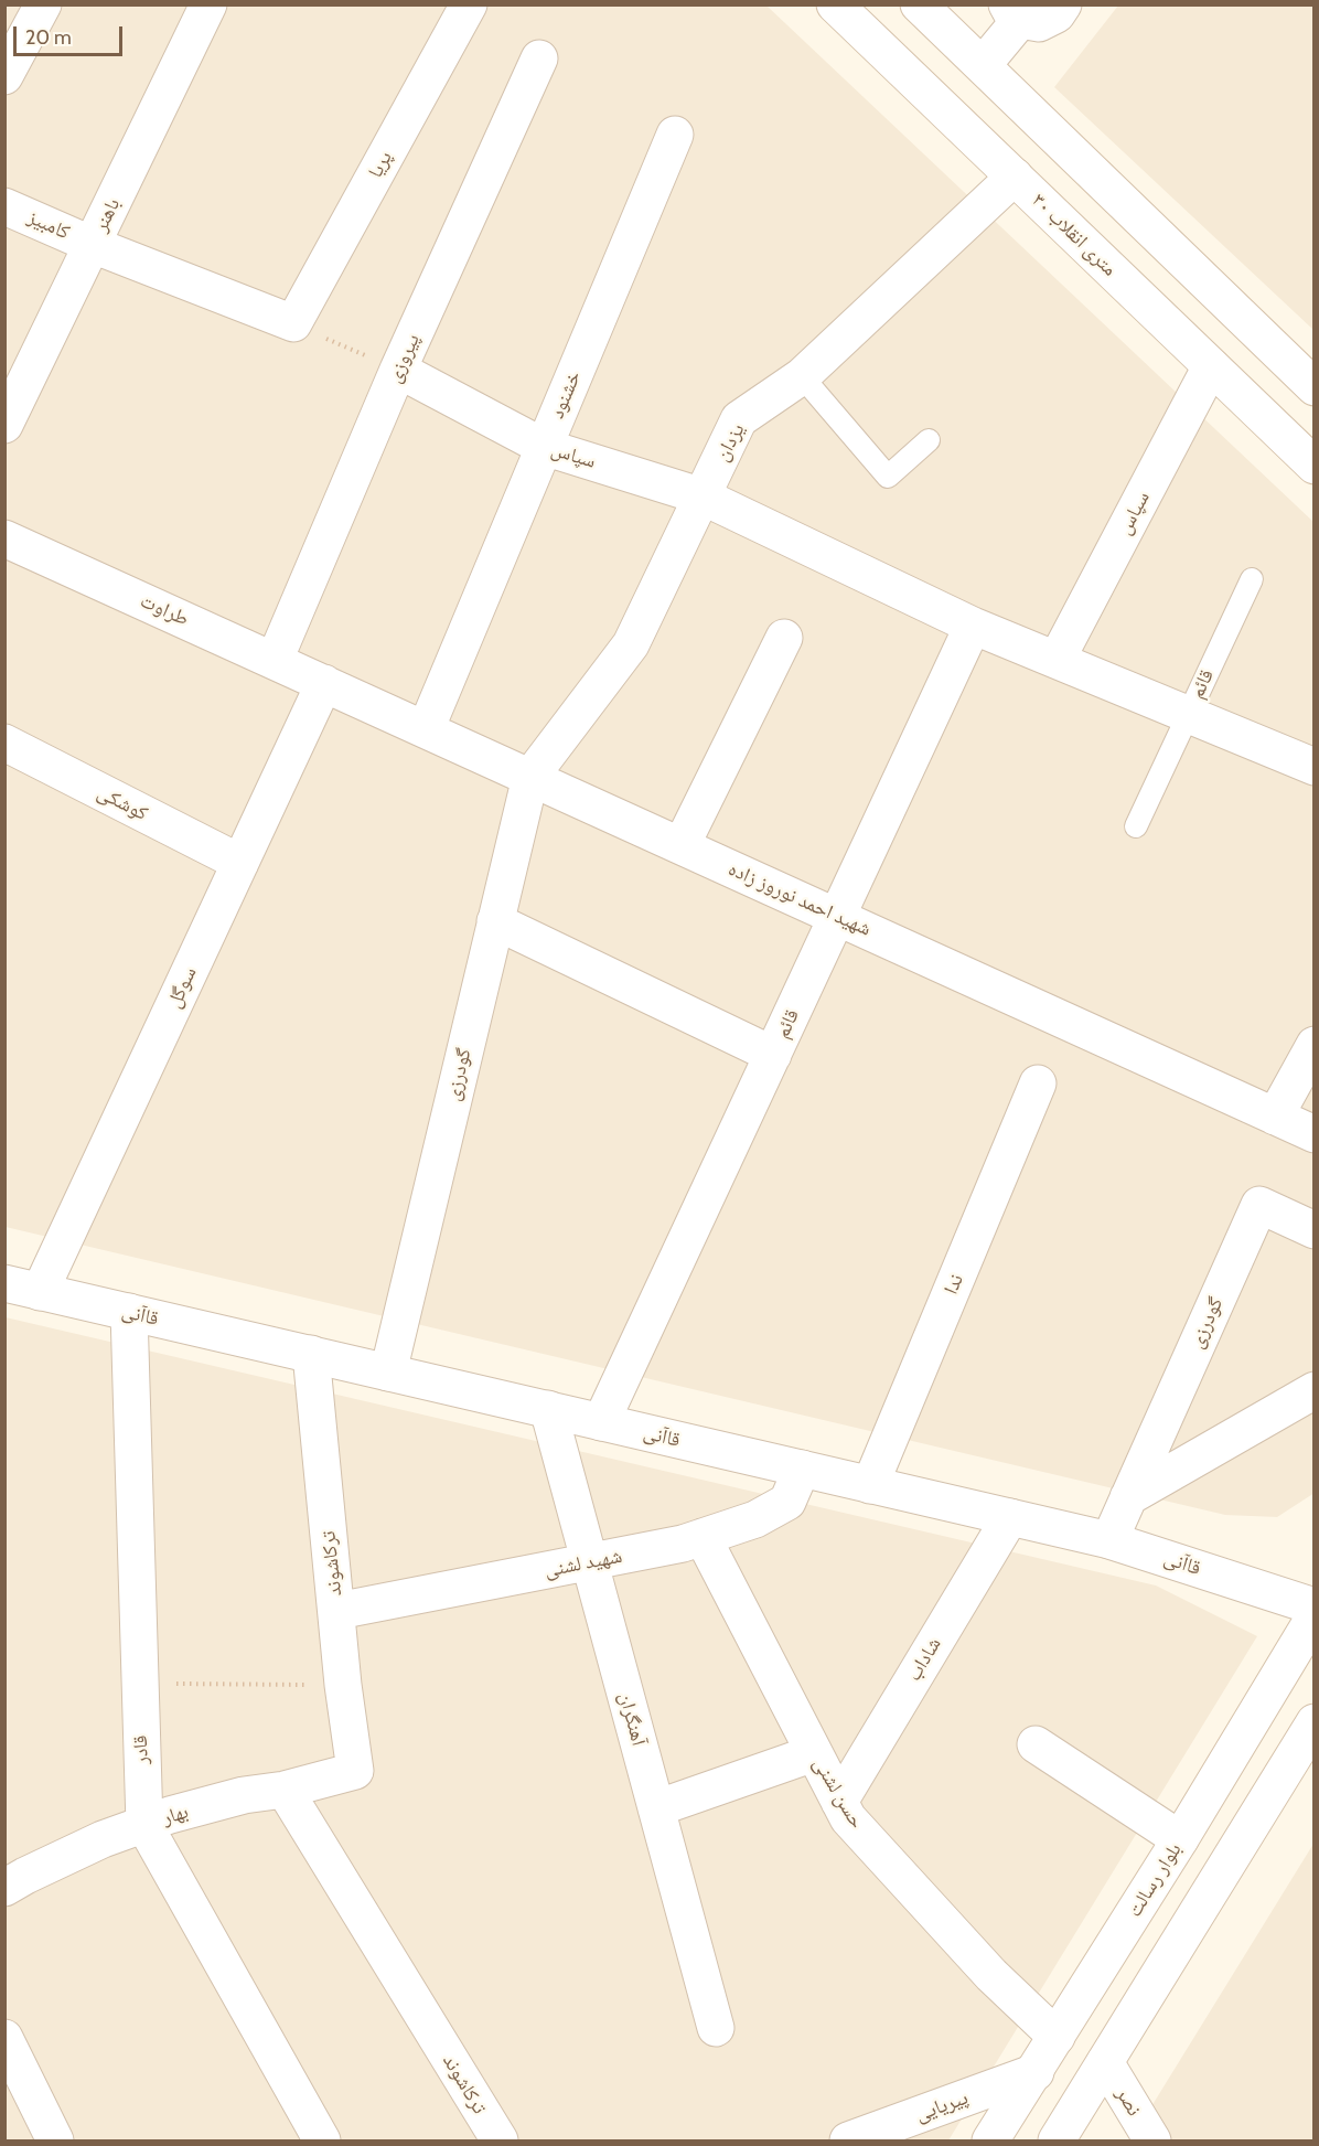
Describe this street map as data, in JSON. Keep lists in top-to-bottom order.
{
  "streets": {
    "street": [
      "پریا",
      "باهنر",
      "کامبیز",
      "۳۰ متری انقلاب",
      "پیروزی",
      "خشنود",
      "یزدان",
      "سپاس",
      "طراوت",
      "قائم",
      "کوشکی",
      "شهید احمد نوروز زاده",
      "سوگل",
      "گودرزی",
      "ندا",
      "قاآنی",
      "ترکاشوند",
      "شهید لشنی",
      "شاداب",
      "آهنگران",
      "قادر",
      "حسن لشنی",
      "بهار",
      "بلوار رسالت",
      "نصر",
      "پیریایی"
    ]
  },
  "crossings": [
    ["باهنر", "کامبیز"],
    ["۳۰ متری انقلاب", "یزدان"],
    ["۳۰ متری انقلاب", "سپاس"],
    ["پیروزی", "سپاس"],
    ["پیروزی", "طراوت"],
    ["خشنود", "سپاس"],
    ["خشنود", "شهید احمد نوروز زاده"],
    ["یزدان", "سپاس"],
    ["یزدان", "شهید احمد نوروز زاده"],
    ["یزدان", "گودرزی"],
    ["سپاس", "قائم"],
    ["طراوت", "شهید احمد نوروز زاده"],
    ["طراوت", "سوگل"],
    ["قائم", "شهید احمد نوروز زاده"],
    ["قائم", "قاآنی"],
    ["کوشکی", "سوگل"],
    ["شهید احمد نوروز زاده", "سوگل"],
    ["شهید احمد نوروز زاده", "گودرزی"],
    ["سوگل", "قاآنی"],
    ["گودرزی", "قاآنی"],
    ["ندا", "قاآنی"],
    ["قاآنی", "ترکاشوند"],
    ["قاآنی", "شهید لشنی"],
    ["قاآنی", "شاداب"],
    ["قاآنی", "آهنگران"],
    ["قاآنی", "قادر"],
    ["ترکاشوند", "شهید لشنی"],
    ["ترکاشوند", "بهار"],
    ["شهید لشنی", "آهنگران"],
    ["شهید لشنی", "حسن لشنی"],
    ["شاداب", "حسن لشنی"],
    ["قادر", "بهار"],
    ["حسن لشنی", "بلوار رسالت"],
    ["بلوار رسالت", "پیریایی"]
  ],
  "scale_bar": "20 m"
}
